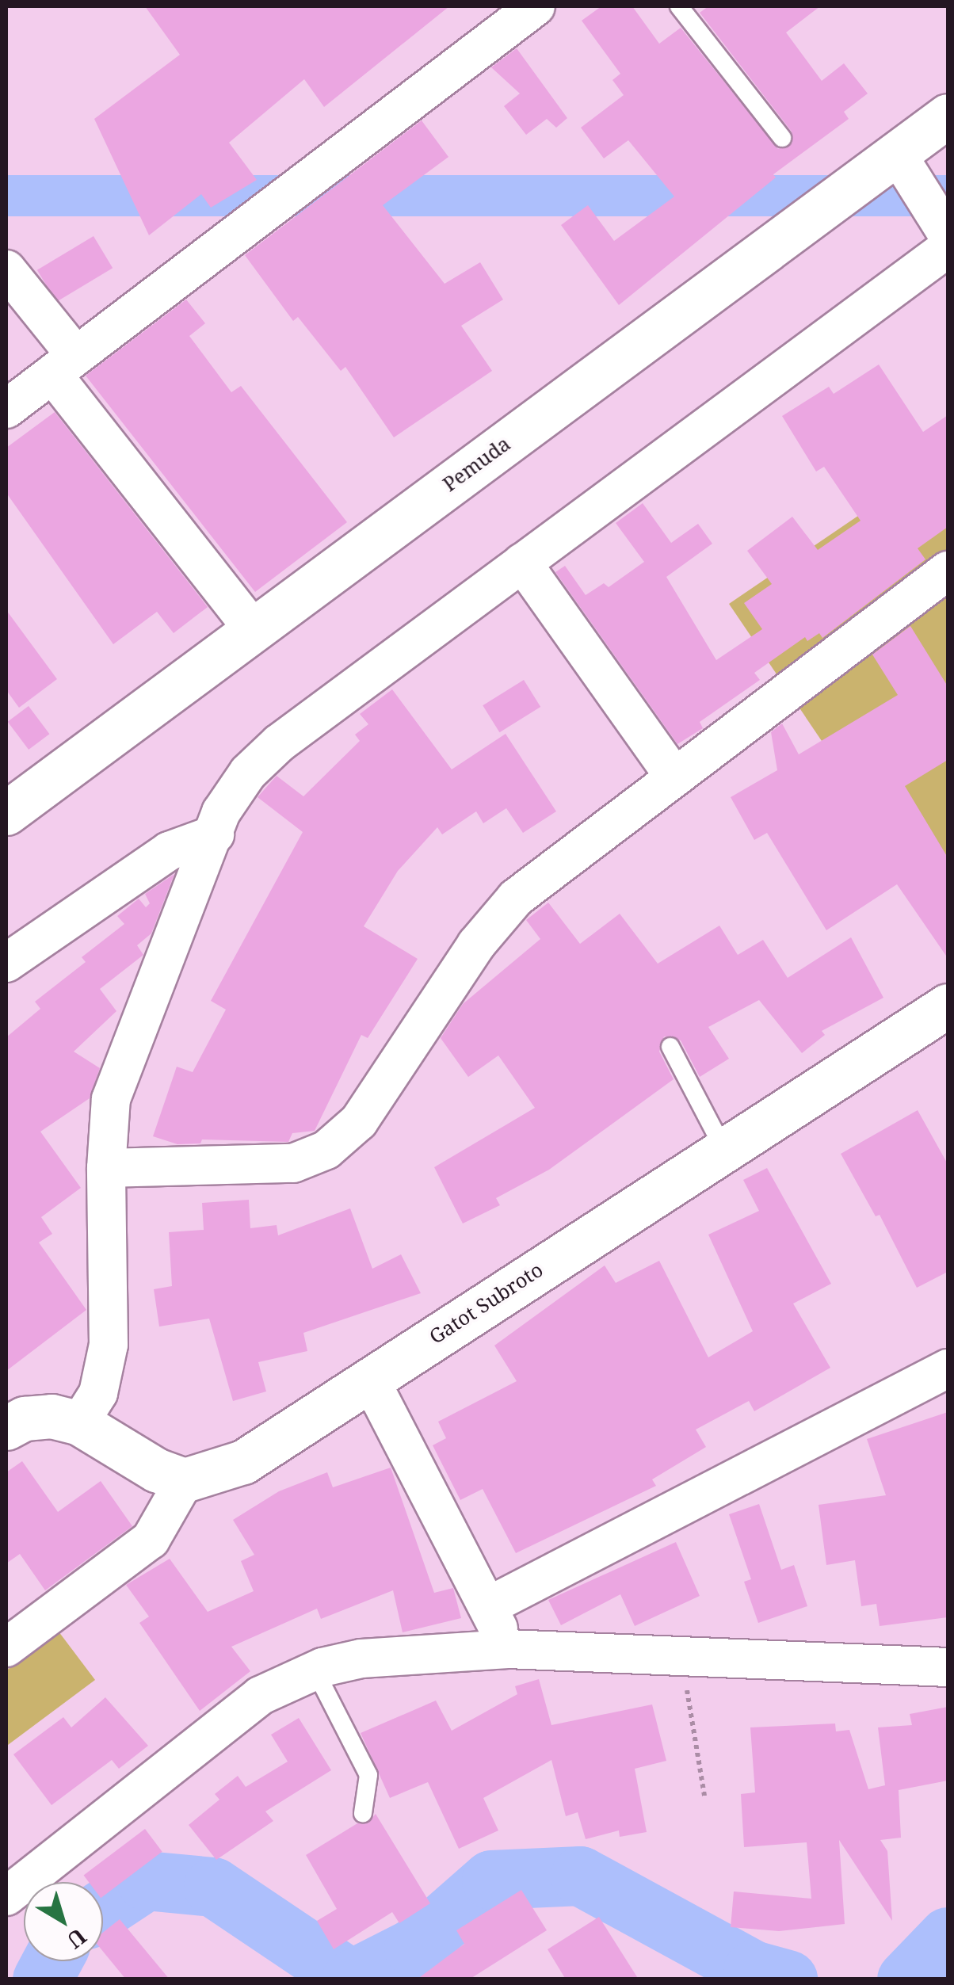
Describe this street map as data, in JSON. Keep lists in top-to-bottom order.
{
  "streets": {
    "street": ["Pemuda", "Gatot Subroto"]
  },
  "north": "bottom right"
}
